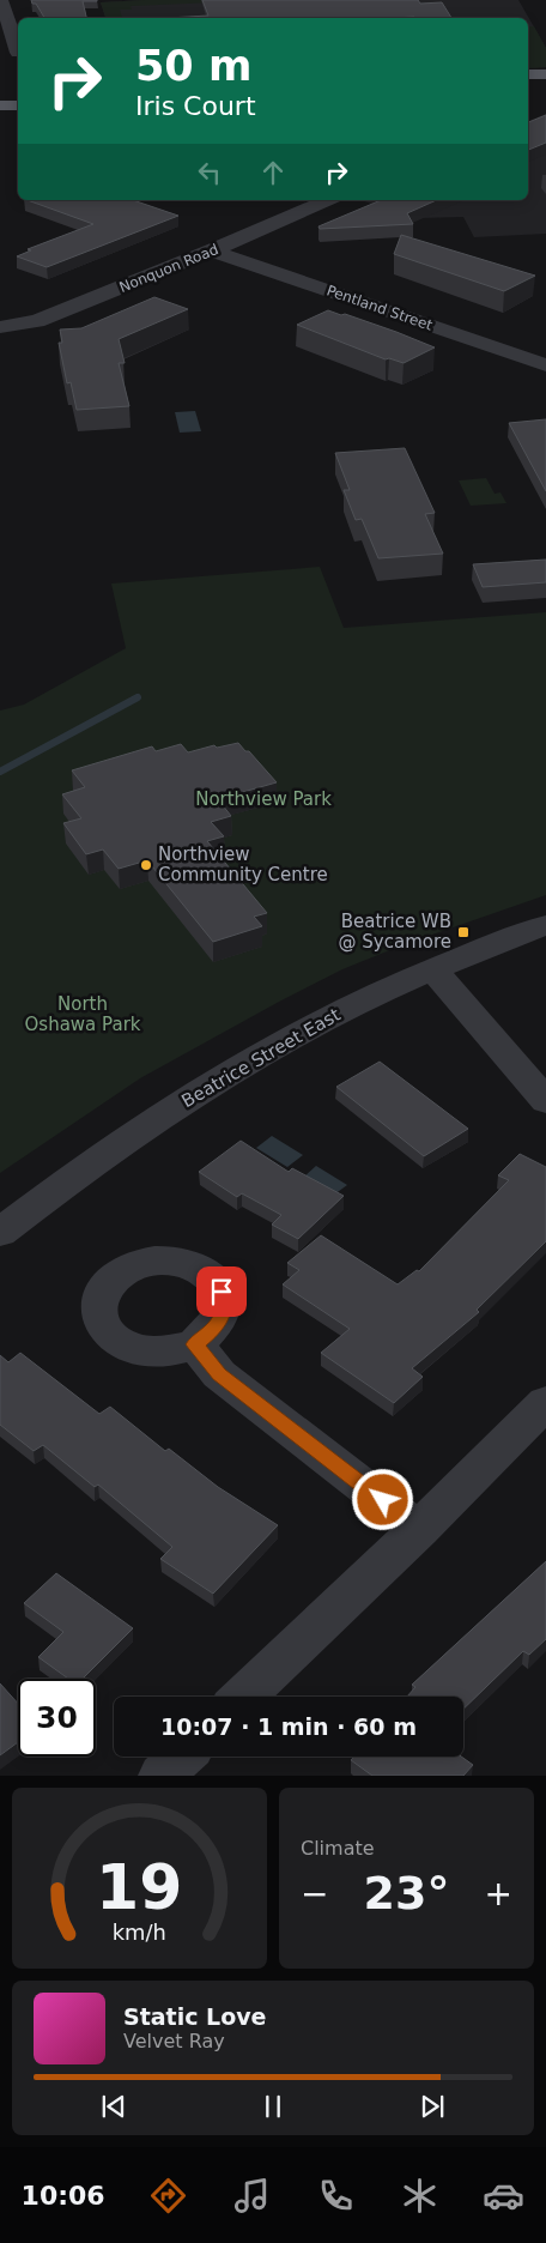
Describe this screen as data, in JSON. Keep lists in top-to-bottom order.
{
  "streets": {
    "street": ["Nonquon Road", "Pentland Street", "Beatrice Street East"]
  },
  "crossings": [
    ["Nonquon Road", "Pentland Street"]
  ],
  "parks": ["Northview Park", "North Oshawa Park"],
  "places": {
    "other": ["Northview Community Centre"],
    "transit": ["Beatrice WB @ Sycamore"]
  },
  "page": {
    "turn": ["50 m", "Iris Court"],
    "limit": "30",
    "trip": "10:07 · 1 min · 60 m",
    "tile": "Climate",
    "heat": ["−", "23°", "+"],
    "song": ["Static Love", "Velvet Ray"],
    "tabs": "10:06",
    "gauge": ["19", "km/h"]
  }
}
